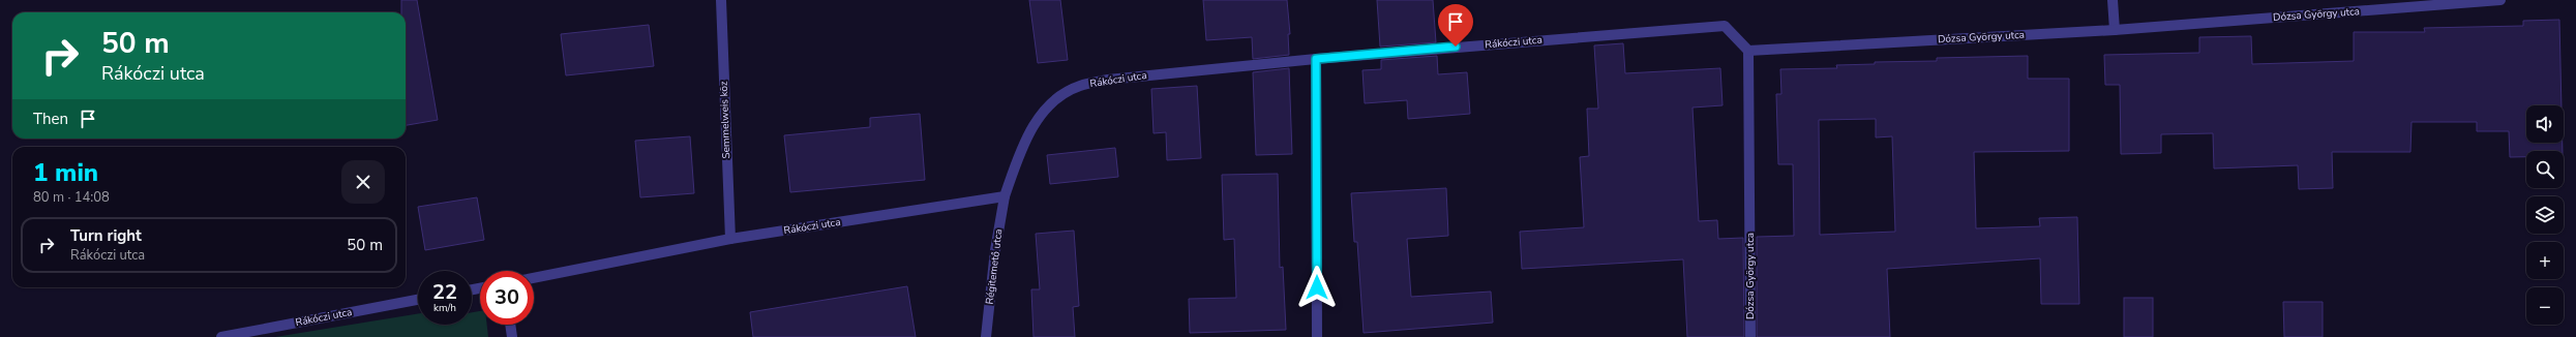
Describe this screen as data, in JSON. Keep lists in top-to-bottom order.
{
  "streets": {
    "street": [
      "Dózsa György utca",
      "Rákóczi utca",
      "Semmelweis köz",
      "Régitemető utca"
    ]
  },
  "crossings": [
    ["Dózsa György utca", "Rákóczi utca"],
    ["Rákóczi utca", "Semmelweis köz"],
    ["Rákóczi utca", "Régitemető utca"]
  ],
  "page": {
    "turn": ["50 m", "Rákóczi utca"],
    "then": "Then",
    "map_buttons": ["+", "−"],
    "heading": ["1 min", "80 m · 14:08"],
    "list": [
      {
        "name": "Turn right",
        "note": "Rákóczi utca",
        "value": "50 m"
      }
    ],
    "speed": "22 km/h",
    "limit": "30"
  }
}
